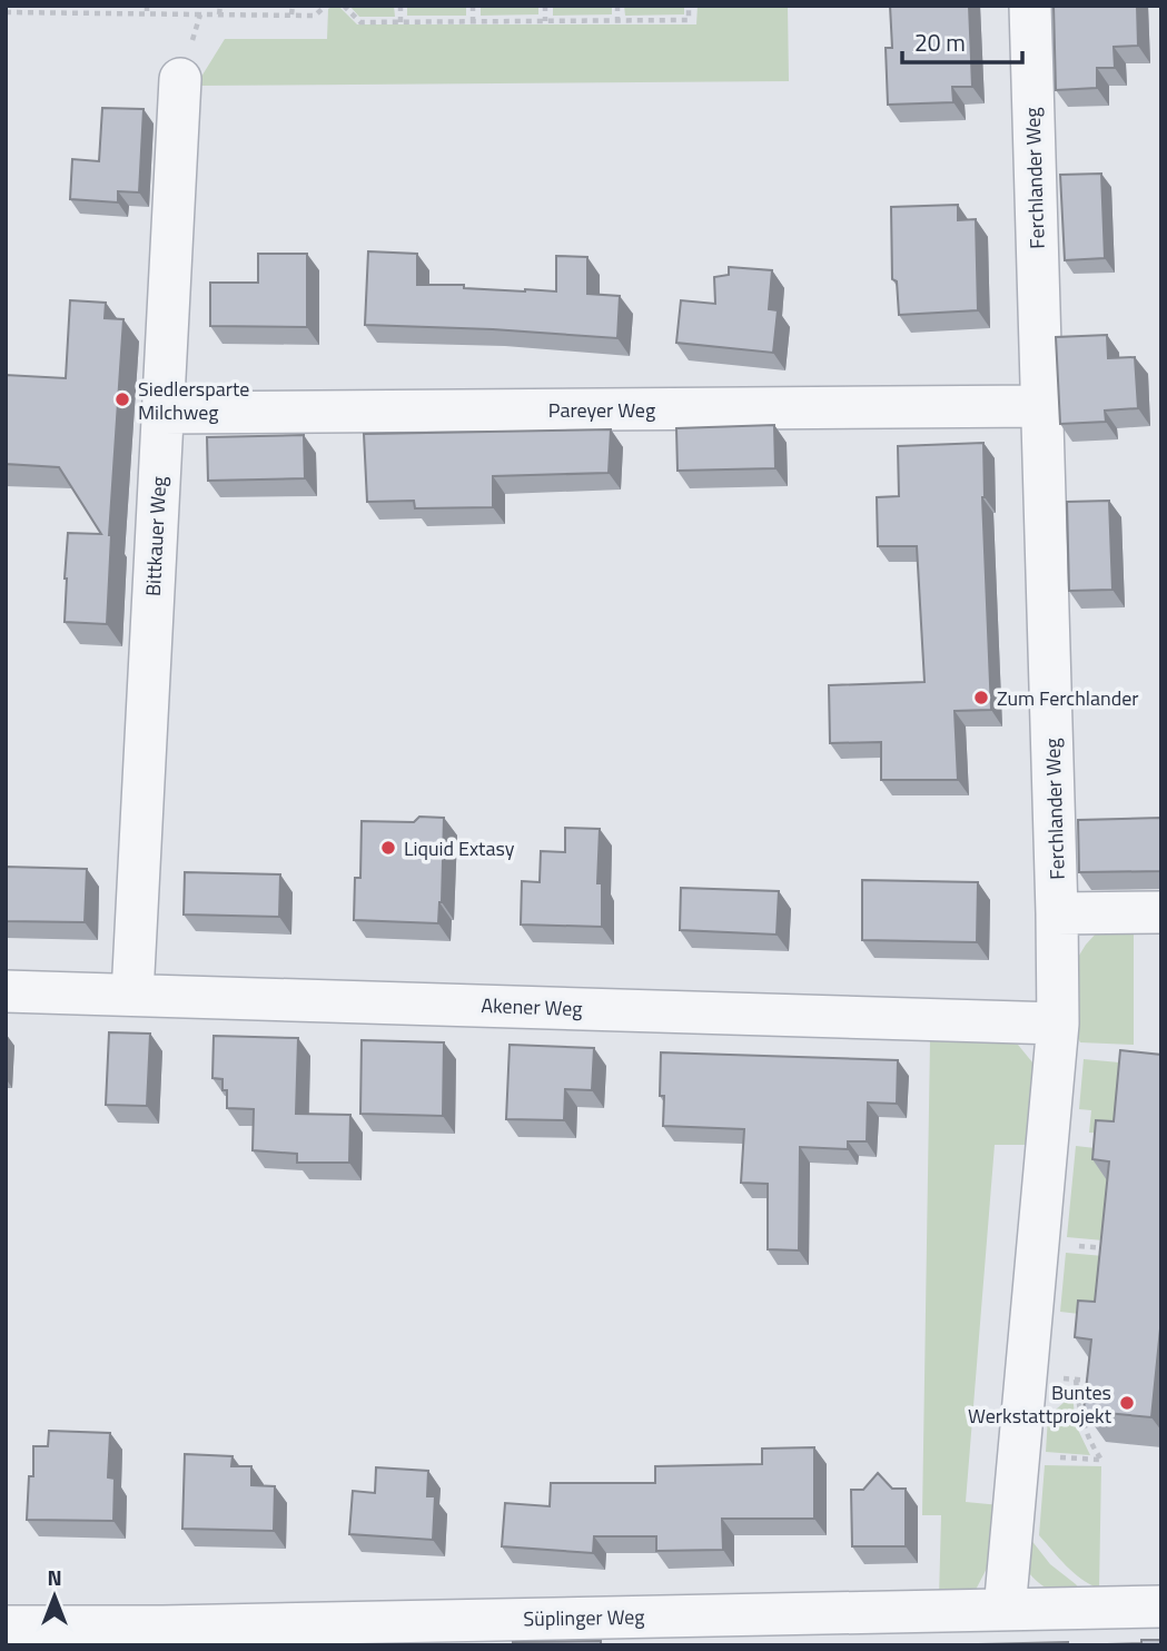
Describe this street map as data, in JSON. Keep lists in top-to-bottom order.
{
  "streets": {
    "street": [
      "Ferchlander Weg",
      "Pareyer Weg",
      "Bittkauer Weg",
      "Akener Weg",
      "Süplinger Weg"
    ]
  },
  "crossings": [
    ["Ferchlander Weg", "Pareyer Weg"],
    ["Ferchlander Weg", "Akener Weg"],
    ["Ferchlander Weg", "Süplinger Weg"],
    ["Pareyer Weg", "Bittkauer Weg"],
    ["Bittkauer Weg", "Akener Weg"]
  ],
  "places": [
    "Siedlersparte Milchweg",
    "Zum Ferchlander",
    "Liquid Extasy",
    "Buntes Werkstattprojekt"
  ],
  "scale_bar": "20 m",
  "north": "top"
}
